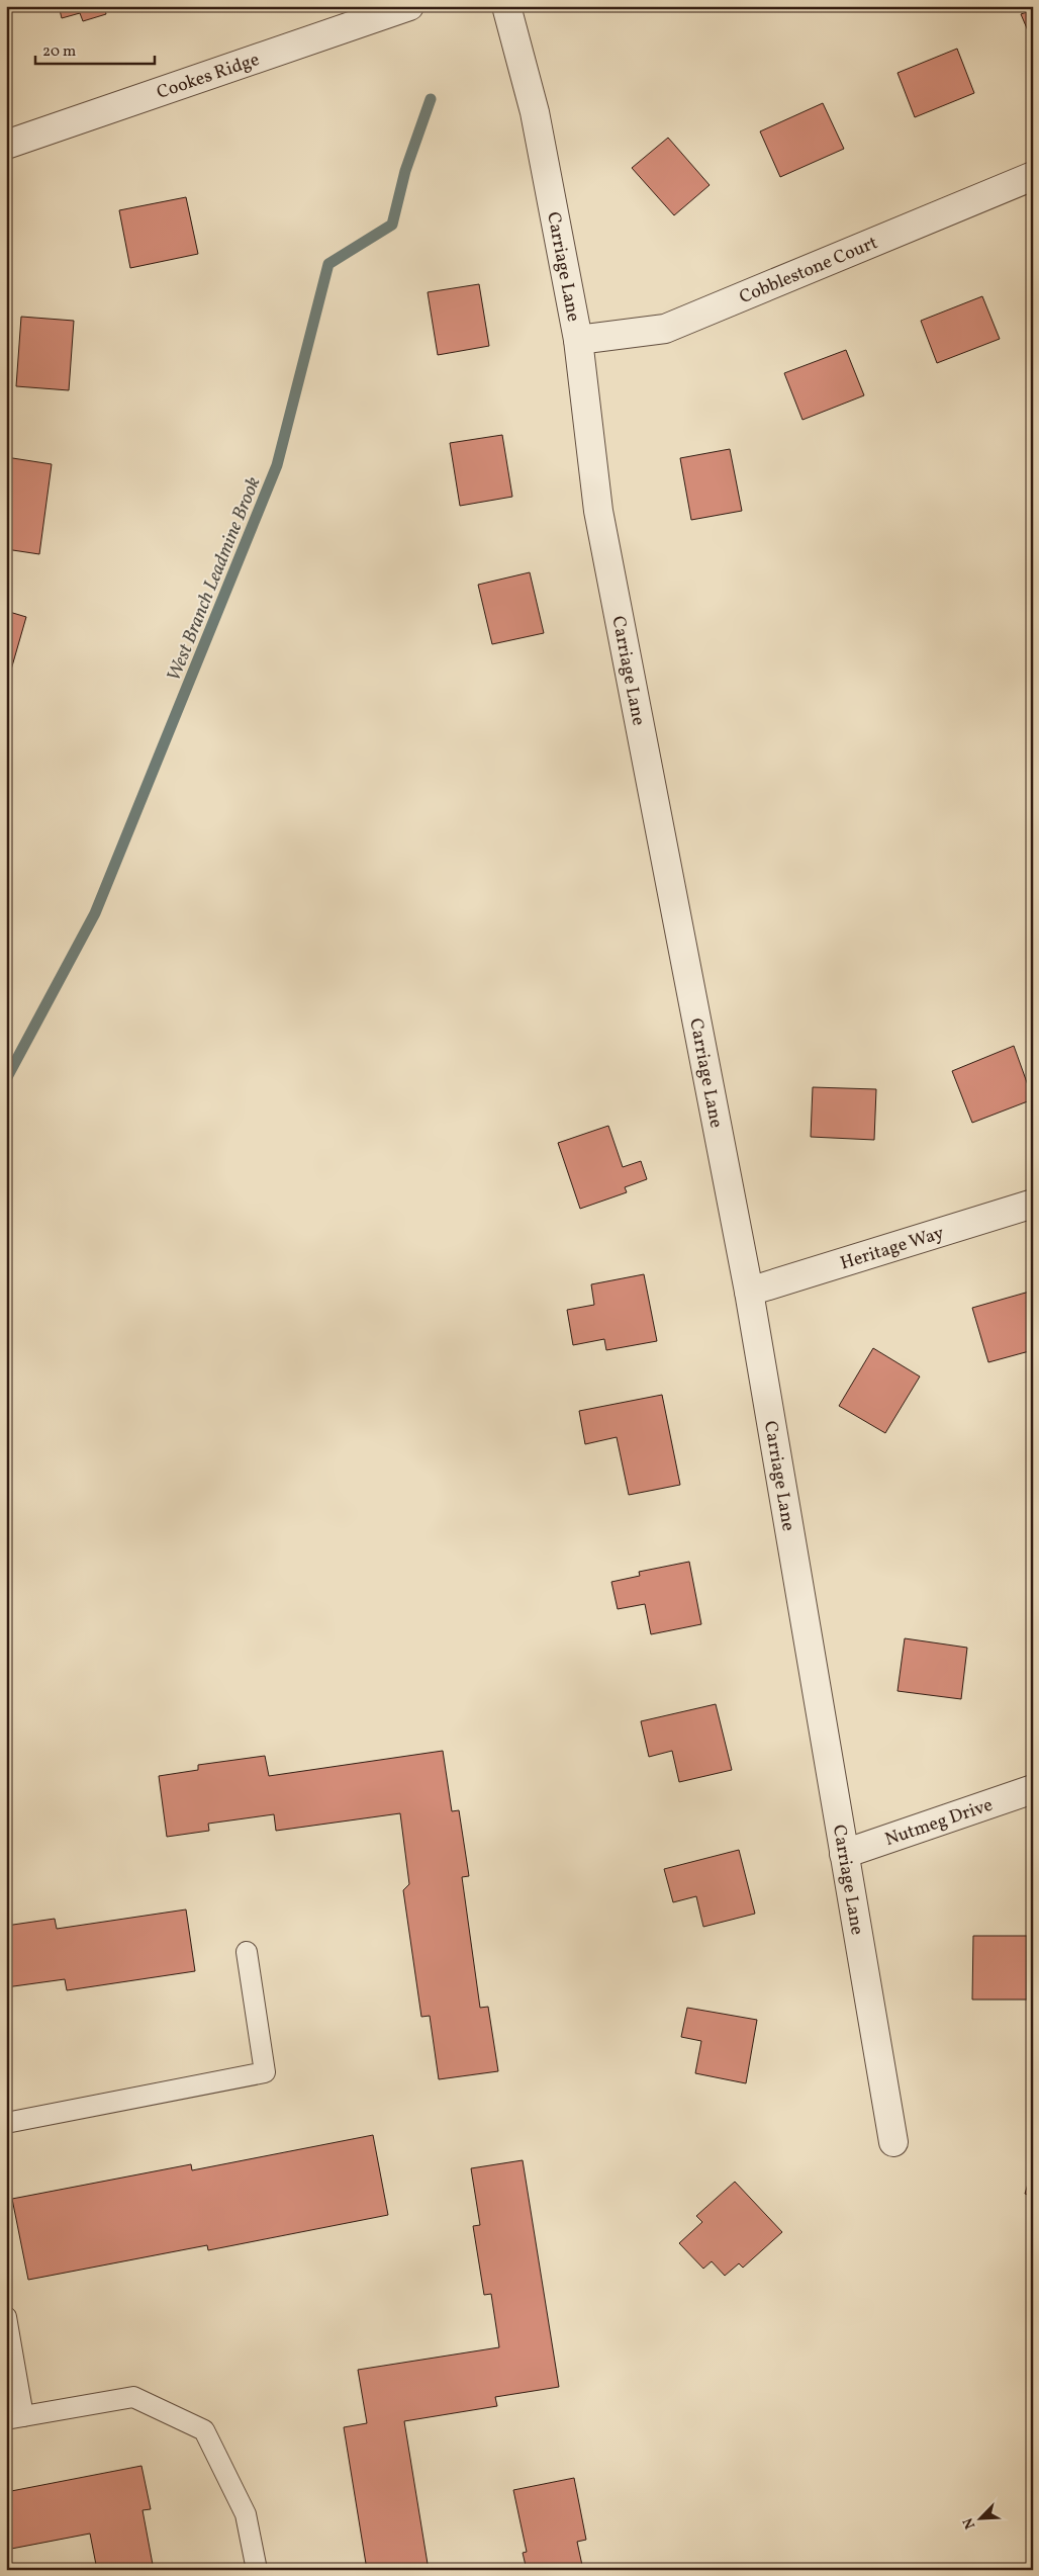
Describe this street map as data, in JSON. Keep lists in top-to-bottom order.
{
  "streets": {
    "street": [
      "Cookes Ridge",
      "Carriage Lane",
      "Cobblestone Court",
      "Heritage Way",
      "Nutmeg Drive"
    ]
  },
  "crossings": [
    ["Carriage Lane", "Cobblestone Court"],
    ["Carriage Lane", "Heritage Way"],
    ["Carriage Lane", "Nutmeg Drive"]
  ],
  "water": ["West Branch Leadmine Brook"],
  "scale_bar": "20 m",
  "north": "bottom left"
}
